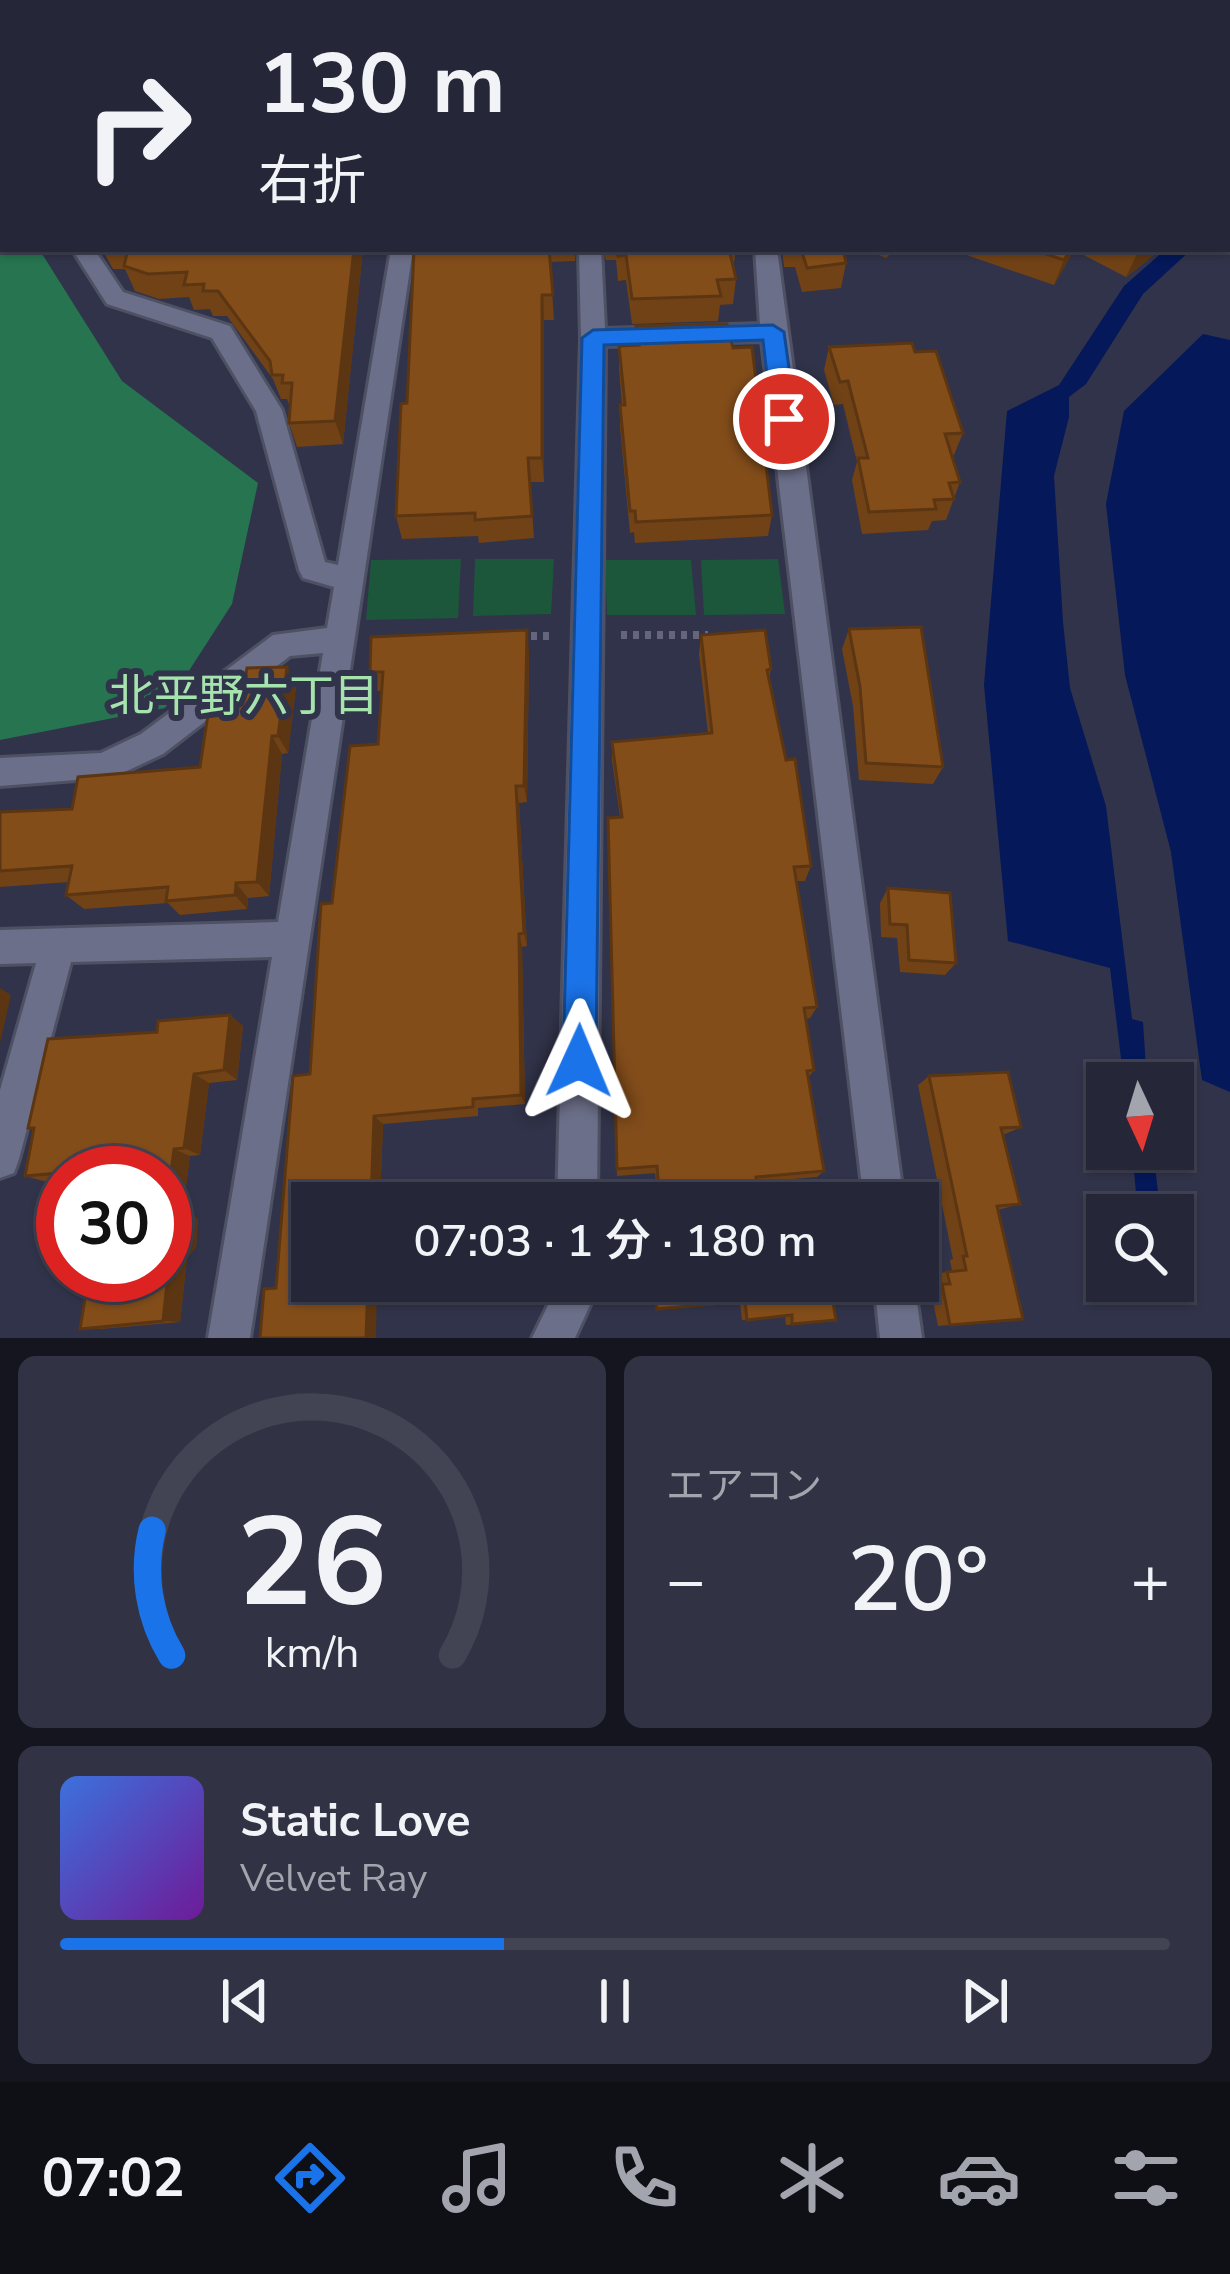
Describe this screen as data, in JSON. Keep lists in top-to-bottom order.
{
  "districts": ["北平野六丁目"],
  "north": "bottom",
  "page": {
    "turn": ["130 m", "右折"],
    "limit": "30",
    "trip": "07:03 · 1 分 · 180 m",
    "tile": "エアコン",
    "heat": ["−", "20°", "+"],
    "song": ["Static Love", "Velvet Ray"],
    "tabs": "07:02",
    "gauge": ["26", "km/h"]
  }
}
